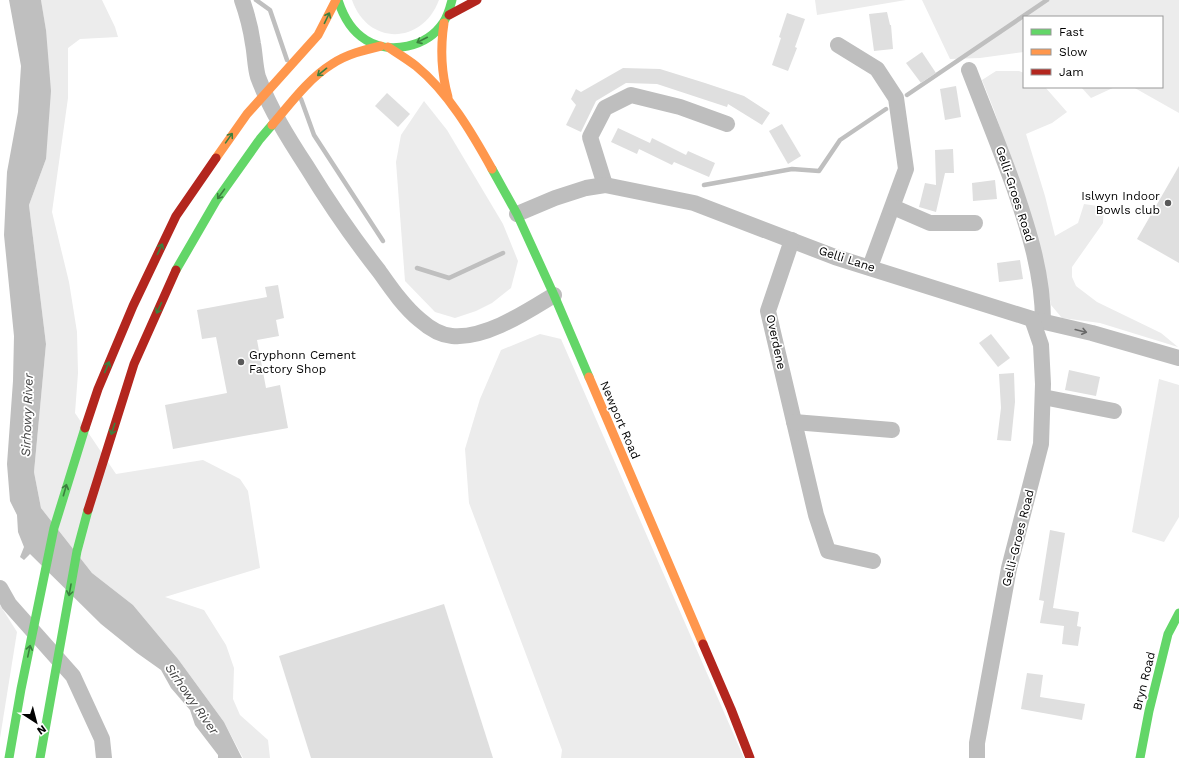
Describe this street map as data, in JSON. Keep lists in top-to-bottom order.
{
  "streets": {
    "main road": ["Newport Road", "Bryn Road"],
    "street": ["Gelli-Groes Road", "Gelli Lane", "Overdene"]
  },
  "crossings": [
    ["Gelli-Groes Road", "Gelli Lane"],
    ["Gelli Lane", "Overdene"],
    ["Gelli Lane", "Newport Road"]
  ],
  "water": ["Sirhowy River"],
  "places": ["Islwyn Indoor Bowls club", "Gryphonn Cement Factory Shop"],
  "legend": ["Fast", "Slow", "Jam"],
  "north": "bottom right"
}
